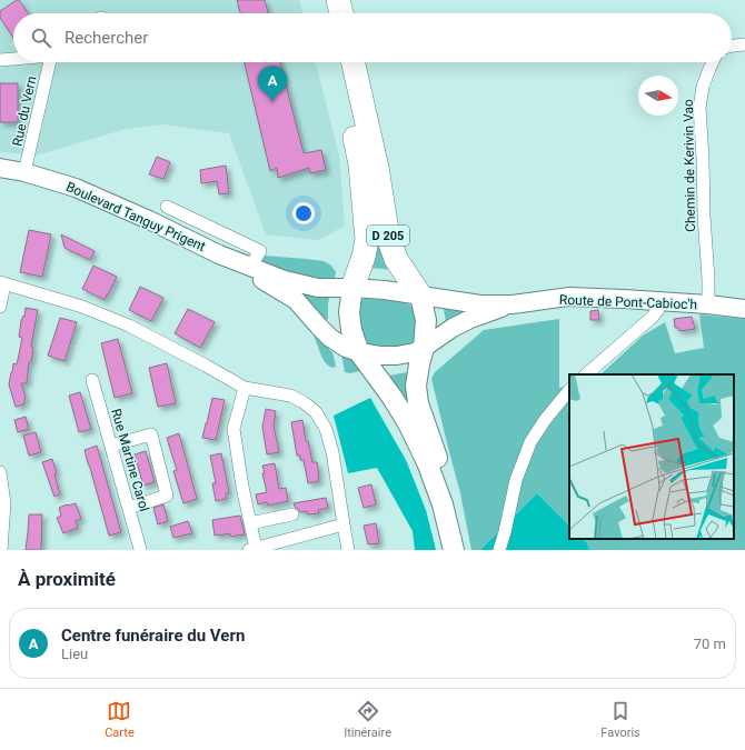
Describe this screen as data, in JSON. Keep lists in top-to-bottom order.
{
  "streets": {
    "highway": ["D 205"],
    "street": [
      "Rue du Vern",
      "Chemin de Kerivin Vao",
      "Boulevard Tanguy Prigent",
      "Route de Pont-Cabioc'h",
      "Rue Martine Carol"
    ]
  },
  "crossings": [
    ["Rue du Vern", "Boulevard Tanguy Prigent"],
    ["Chemin de Kerivin Vao", "Route de Pont-Cabioc'h"],
    ["Boulevard Tanguy Prigent", "D 205"],
    ["Boulevard Tanguy Prigent", "Route de Pont-Cabioc'h"],
    ["D 205", "Route de Pont-Cabioc'h"]
  ],
  "north": "right",
  "page": {
    "search": "Rechercher",
    "pins": "A",
    "heading": "À proximité",
    "list": [
      {
        "mark": "A",
        "name": "Centre funéraire du Vern",
        "note": "Lieu",
        "value": "70 m"
      }
    ],
    "nav": ["Carte", "Itinéraire", "Favoris"]
  }
}
